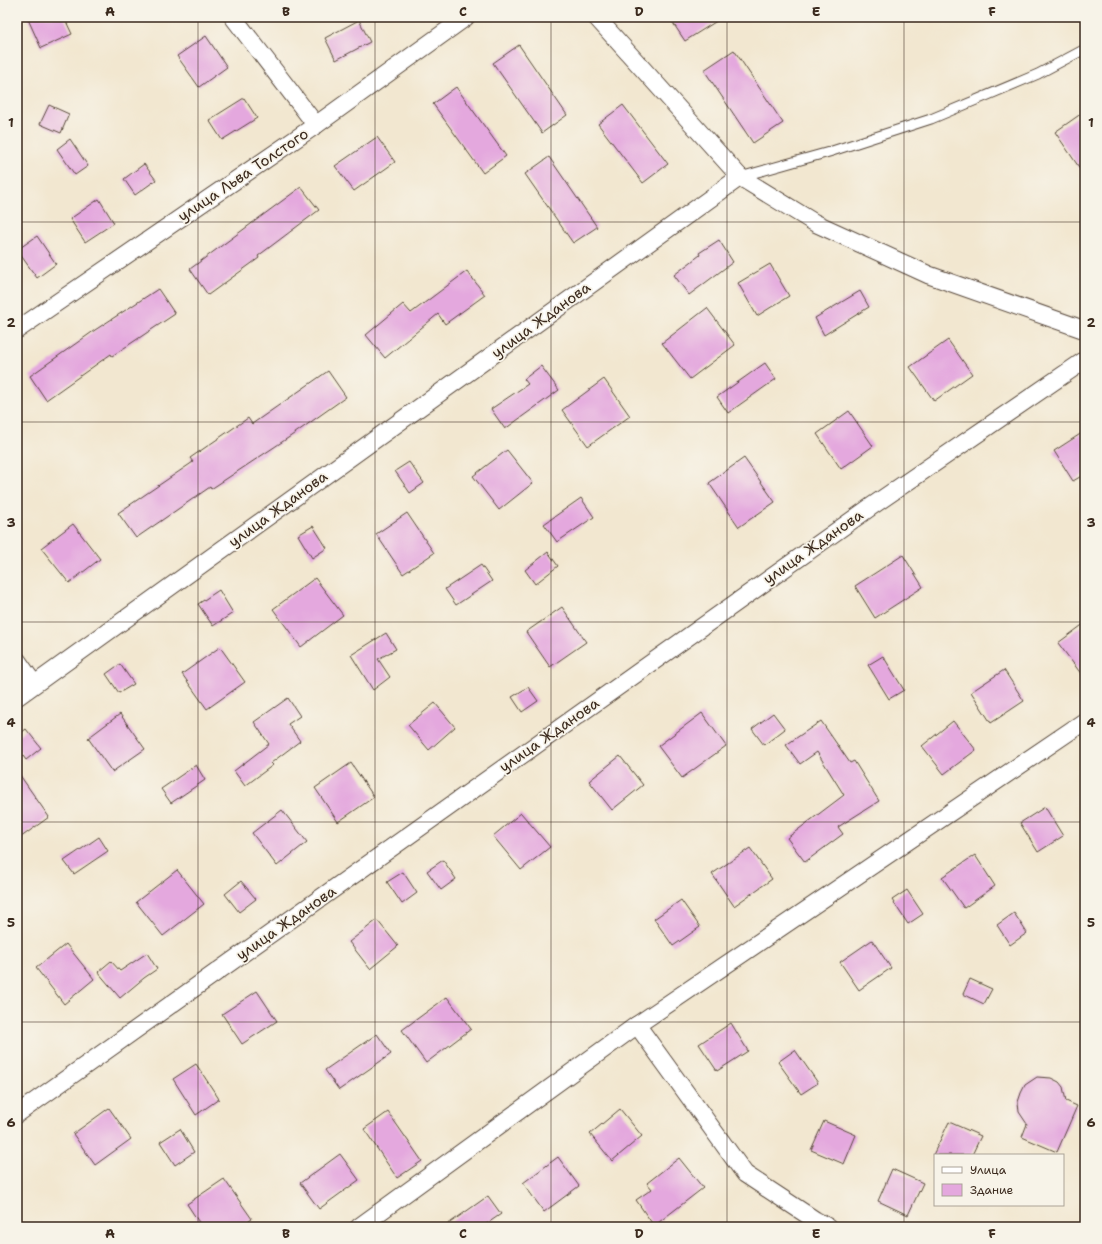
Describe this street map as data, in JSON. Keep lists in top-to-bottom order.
{
  "streets": {
    "street": ["улица Льва Толстого", "улица Жданова"]
  },
  "legend": ["Улица", "Здание"],
  "grid": {
    "columns": [
      "A",
      "B",
      "C",
      "D",
      "E",
      "F"
    ],
    "rows": [
      "1",
      "2",
      "3",
      "4",
      "5",
      "6"
    ]
  }
}
